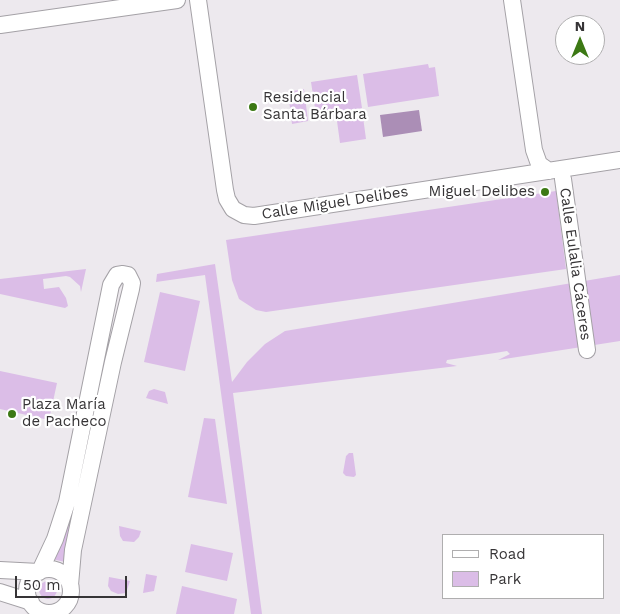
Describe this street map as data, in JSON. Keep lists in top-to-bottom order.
{
  "streets": {
    "street": ["Calle Miguel Delibes", "Calle Eulalia Cáceres"]
  },
  "crossings": [
    ["Calle Miguel Delibes", "Calle Eulalia Cáceres"]
  ],
  "places": ["Residencial Santa Bárbara", "Miguel Delibes", "Plaza María de Pacheco"],
  "legend": ["Road", "Park"],
  "scale_bar": "50 m",
  "north": "top"
}
